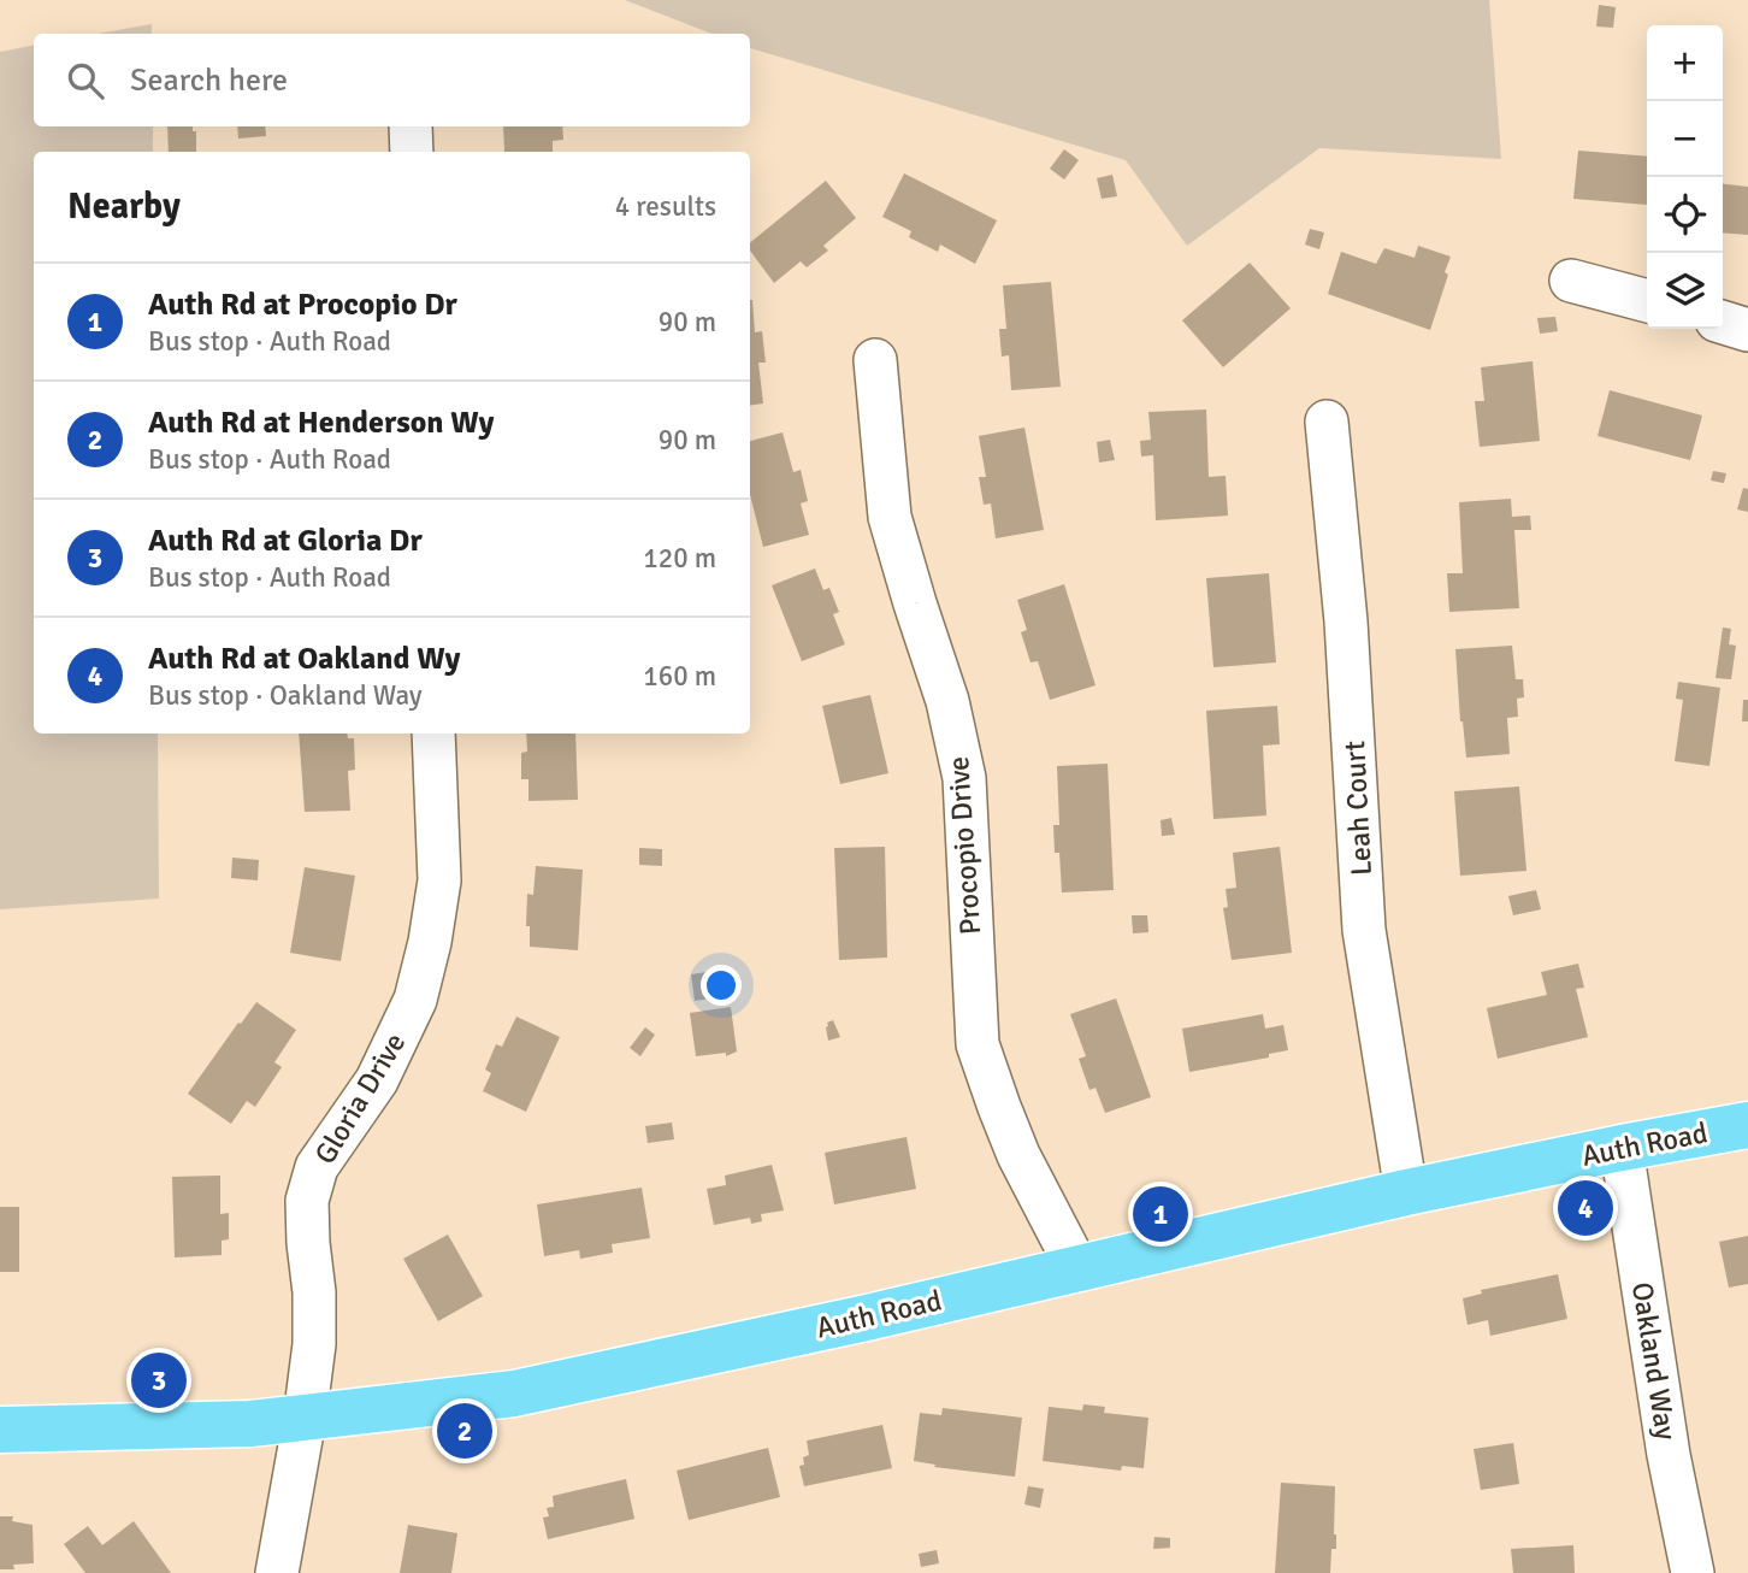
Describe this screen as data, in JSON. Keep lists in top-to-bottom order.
{
  "streets": {
    "main road": ["Auth Road"],
    "street": [
      "Leah Court",
      "Procopio Drive",
      "Gloria Drive",
      "Oakland Way"
    ]
  },
  "crossings": [
    ["Leah Court", "Auth Road"],
    ["Procopio Drive", "Auth Road"],
    ["Gloria Drive", "Auth Road"],
    ["Auth Road", "Oakland Way"]
  ],
  "page": {
    "map_buttons": ["+", "−"],
    "search": "Search here",
    "heading": ["Nearby", "4 results"],
    "list": [
      {
        "mark": "1",
        "name": "Auth Rd at Procopio Dr",
        "note": "Bus stop · Auth Road",
        "value": "90 m"
      },
      {
        "mark": "2",
        "name": "Auth Rd at Henderson Wy",
        "note": "Bus stop · Auth Road",
        "value": "90 m"
      },
      {
        "mark": "3",
        "name": "Auth Rd at Gloria Dr",
        "note": "Bus stop · Auth Road",
        "value": "120 m"
      },
      {
        "mark": "4",
        "name": "Auth Rd at Oakland Wy",
        "note": "Bus stop · Oakland Way",
        "value": "160 m"
      }
    ],
    "pins": [
      "4",
      "1",
      "3",
      "2"
    ]
  }
}
